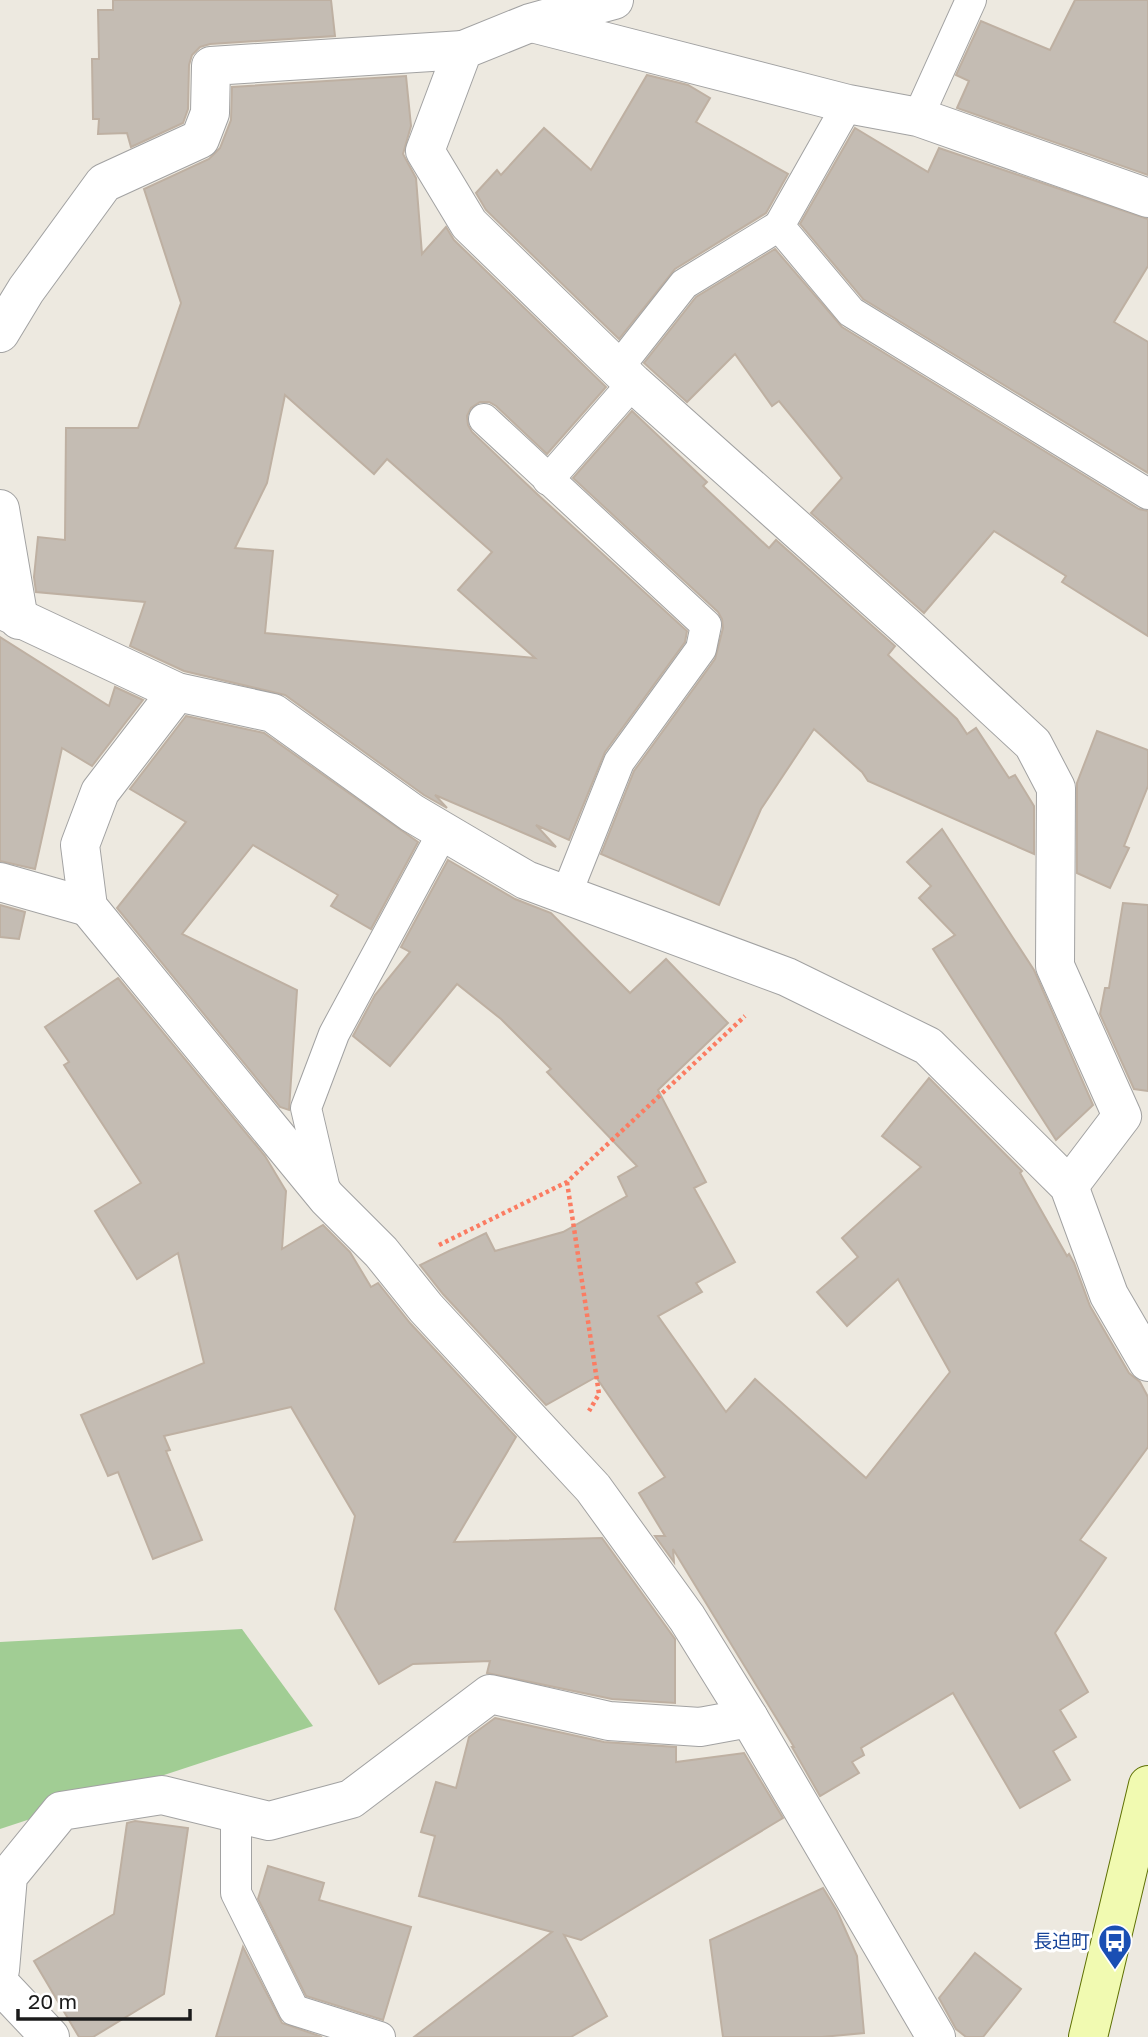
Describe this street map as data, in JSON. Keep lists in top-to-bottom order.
{
  "places": {
    "bus stop": ["長迫町"]
  },
  "scale_bar": "20 m"
}
